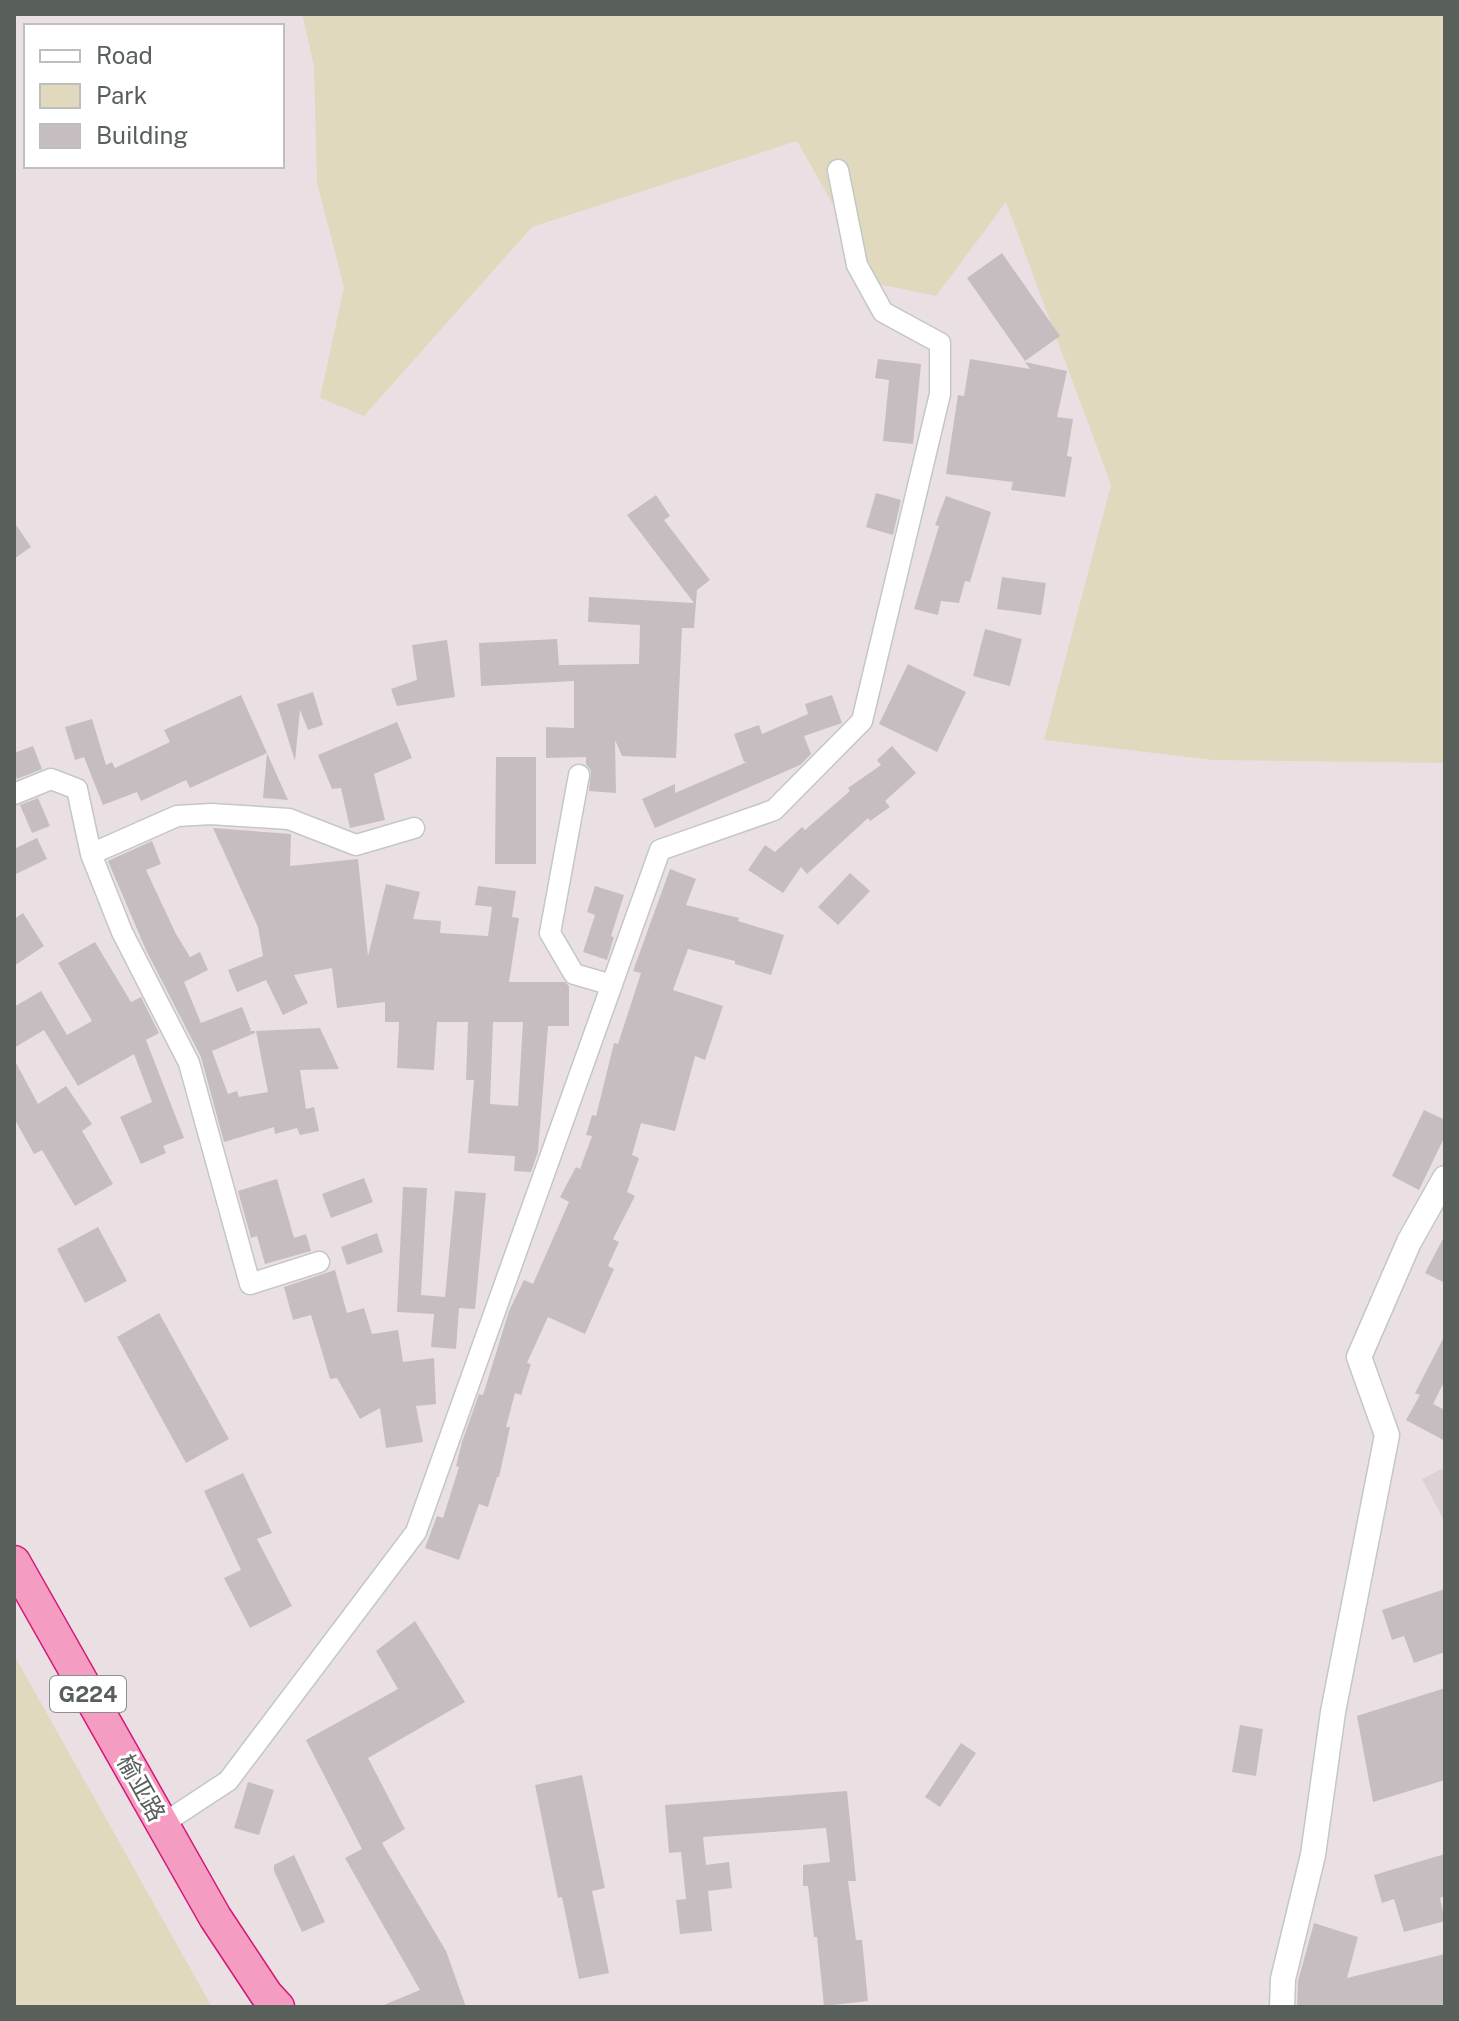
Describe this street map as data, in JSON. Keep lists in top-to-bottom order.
{
  "streets": {
    "highway": ["G224", "榆亚路"]
  },
  "legend": ["Road", "Park", "Building"]
}
